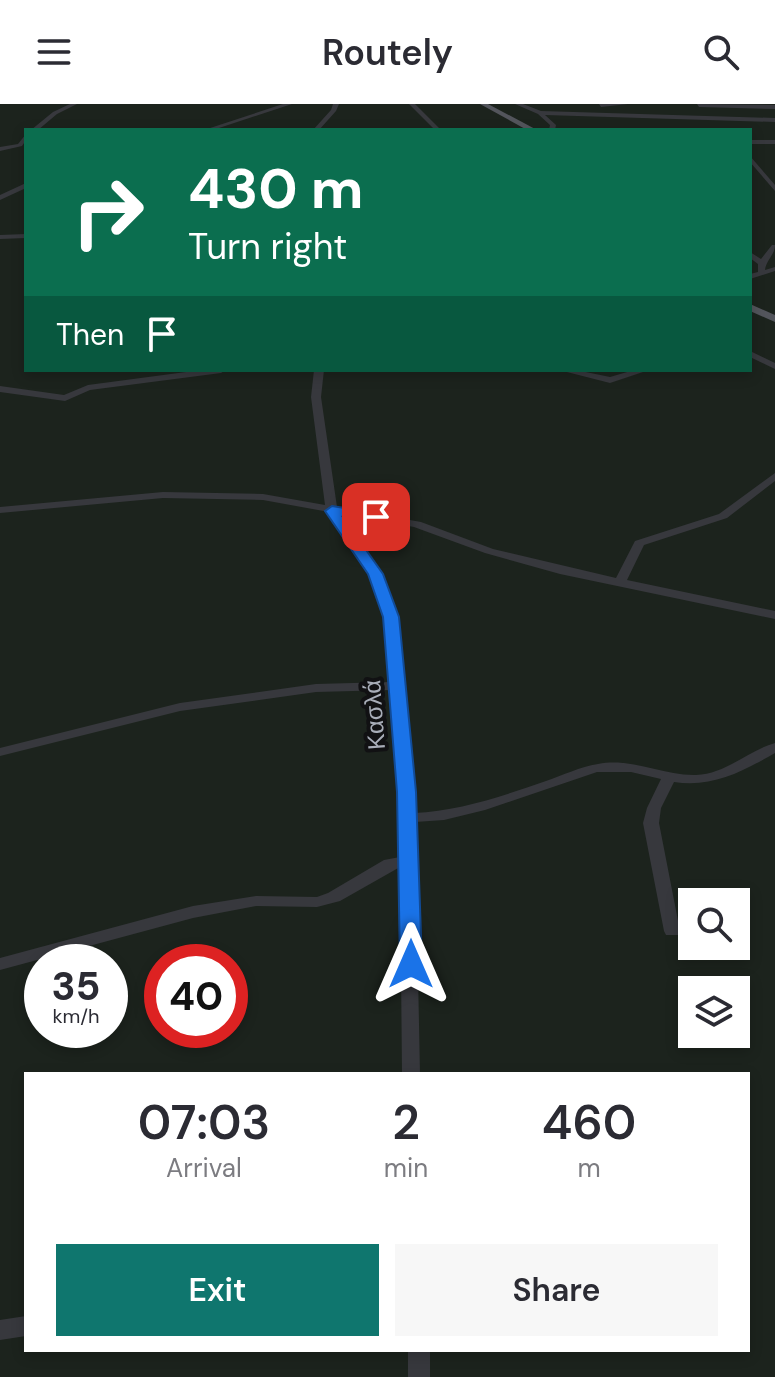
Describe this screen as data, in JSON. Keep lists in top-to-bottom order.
{
  "streets": {
    "street": ["Κασλά"]
  },
  "page": {
    "header": "Routely",
    "turn": ["430 m", "Turn right"],
    "then": "Then",
    "speed": "35 km/h",
    "limit": "40",
    "eta": [
      "07:03",
      "Arrival",
      "2",
      "min",
      "460",
      "m"
    ],
    "buttons": ["Exit", "Share"]
  }
}
